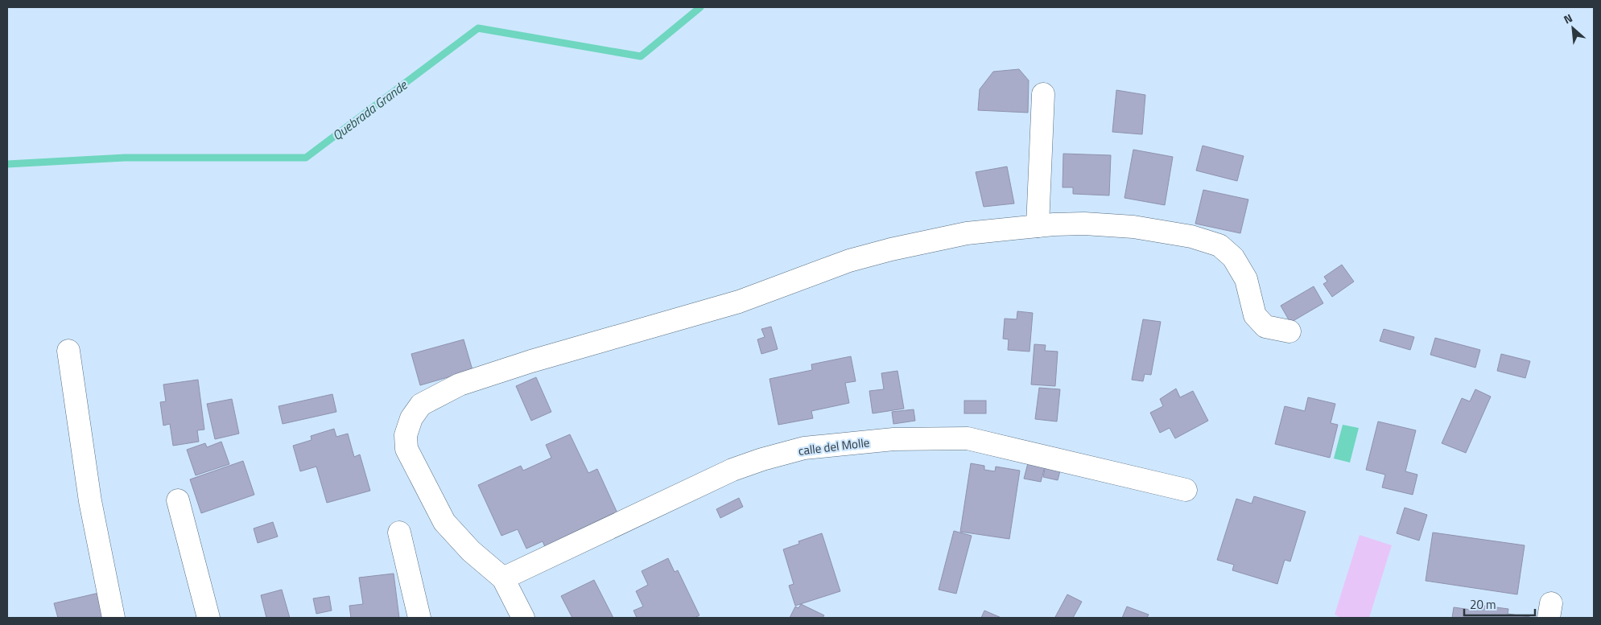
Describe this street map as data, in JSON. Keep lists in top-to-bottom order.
{
  "streets": {
    "street": ["calle del Molle"]
  },
  "water": ["Quebrada Grande"],
  "scale_bar": "20 m",
  "north": "top left"
}
